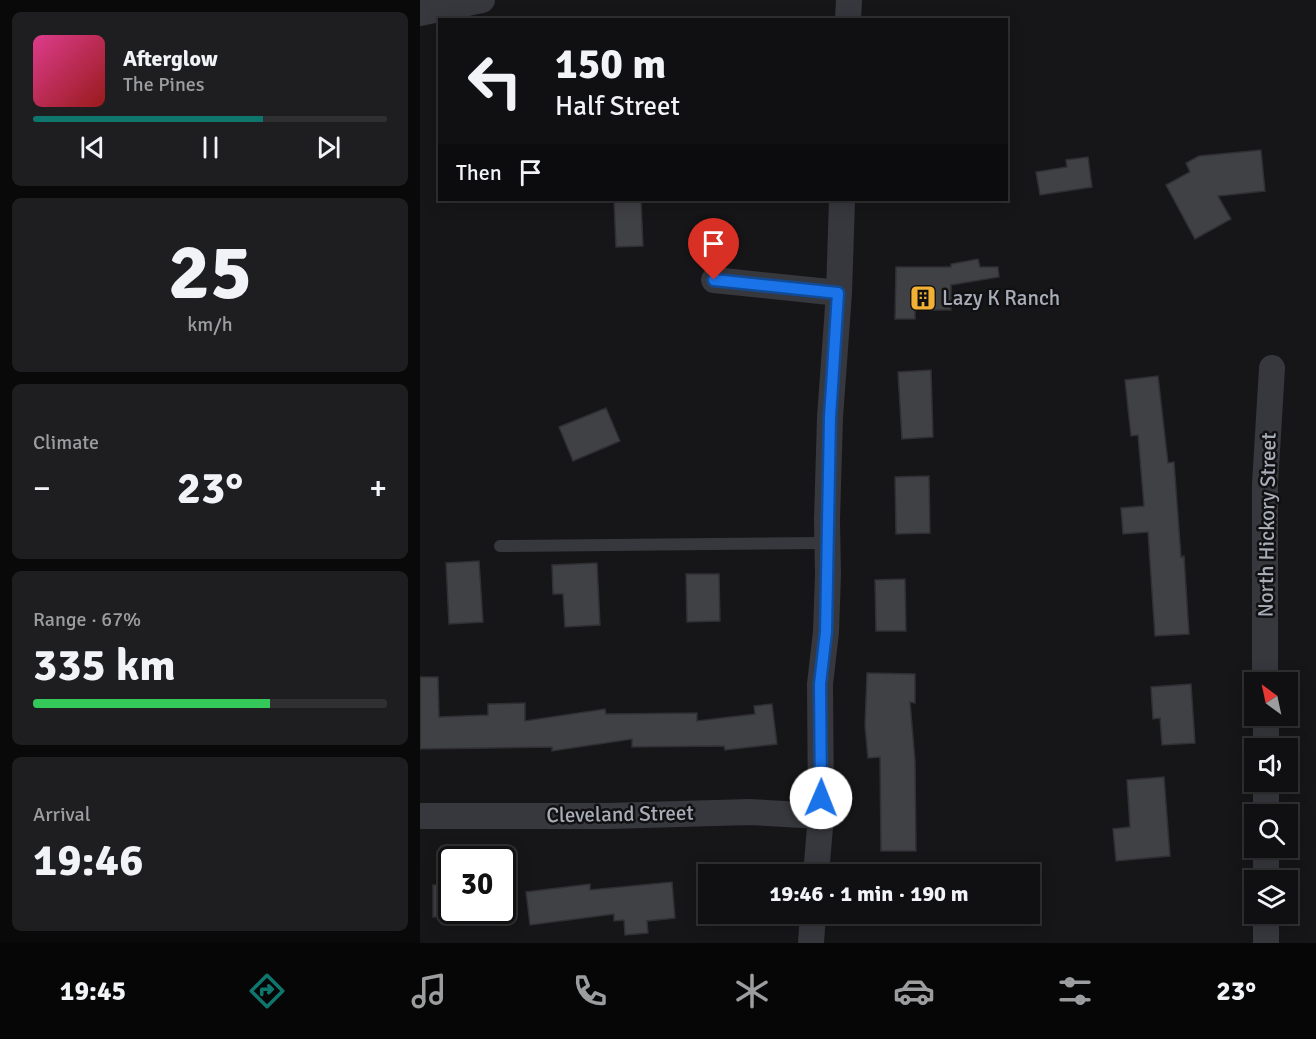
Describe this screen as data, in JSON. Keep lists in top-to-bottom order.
{
  "streets": {
    "street": ["North Hickory Street", "Cleveland Street"]
  },
  "places": {
    "building": ["Lazy K Ranch"]
  },
  "north": "top left",
  "page": {
    "turn": ["150 m", "Half Street"],
    "song": ["Afterglow", "The Pines"],
    "then": "Then",
    "tile": [
      ["25", "km/h"],
      "Climate",
      ["Range · 67%", "335 km"],
      ["Arrival", "19:46"]
    ],
    "heat": ["−", "23°", "+"],
    "limit": "30",
    "trip": "19:46 · 1 min · 190 m",
    "tabs": ["19:45", "23°"]
  }
}
